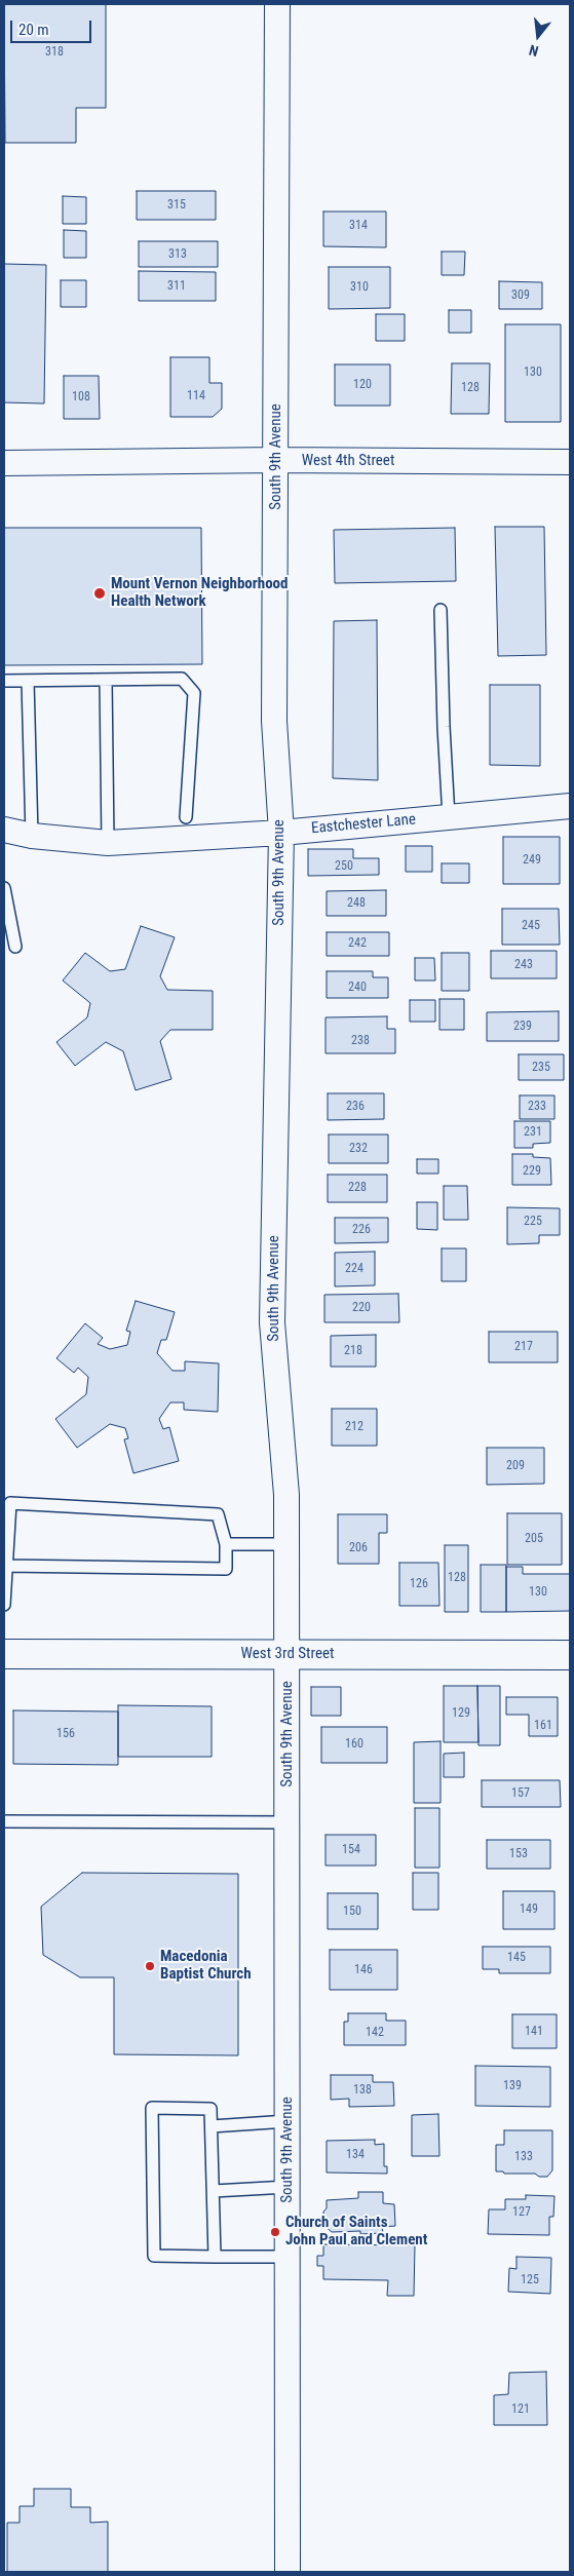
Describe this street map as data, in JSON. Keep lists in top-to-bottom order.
{
  "streets": {
    "street": [
      "South 9th Avenue",
      "West 4th Street",
      "Eastchester Lane",
      "West 3rd Street"
    ]
  },
  "crossings": [
    ["South 9th Avenue", "West 4th Street"],
    ["South 9th Avenue", "Eastchester Lane"],
    ["South 9th Avenue", "West 3rd Street"]
  ],
  "places": ["Mount Vernon Neighborhood Health Network", "Macedonia Baptist Church", "Church of Saints John Paul and Clement"],
  "house_numbers": [
    "318",
    "315",
    "314",
    "313",
    "311",
    "310",
    "309",
    "130",
    "120",
    "128",
    "114",
    "108",
    "249",
    "250",
    "248",
    "245",
    "242",
    "243",
    "240",
    "239",
    "238",
    "235",
    "236",
    "233",
    "231",
    "232",
    "229",
    "228",
    "225",
    "226",
    "224",
    "220",
    "217",
    "218",
    "212",
    "209",
    "205",
    "206",
    "128",
    "126",
    "130",
    "129",
    "161",
    "156",
    "160",
    "157",
    "154",
    "153",
    "149",
    "150",
    "145",
    "146",
    "141",
    "142",
    "139",
    "138",
    "134",
    "133",
    "127",
    "125",
    "121"
  ],
  "scale_bar": "20 m",
  "north": "bottom"
}
